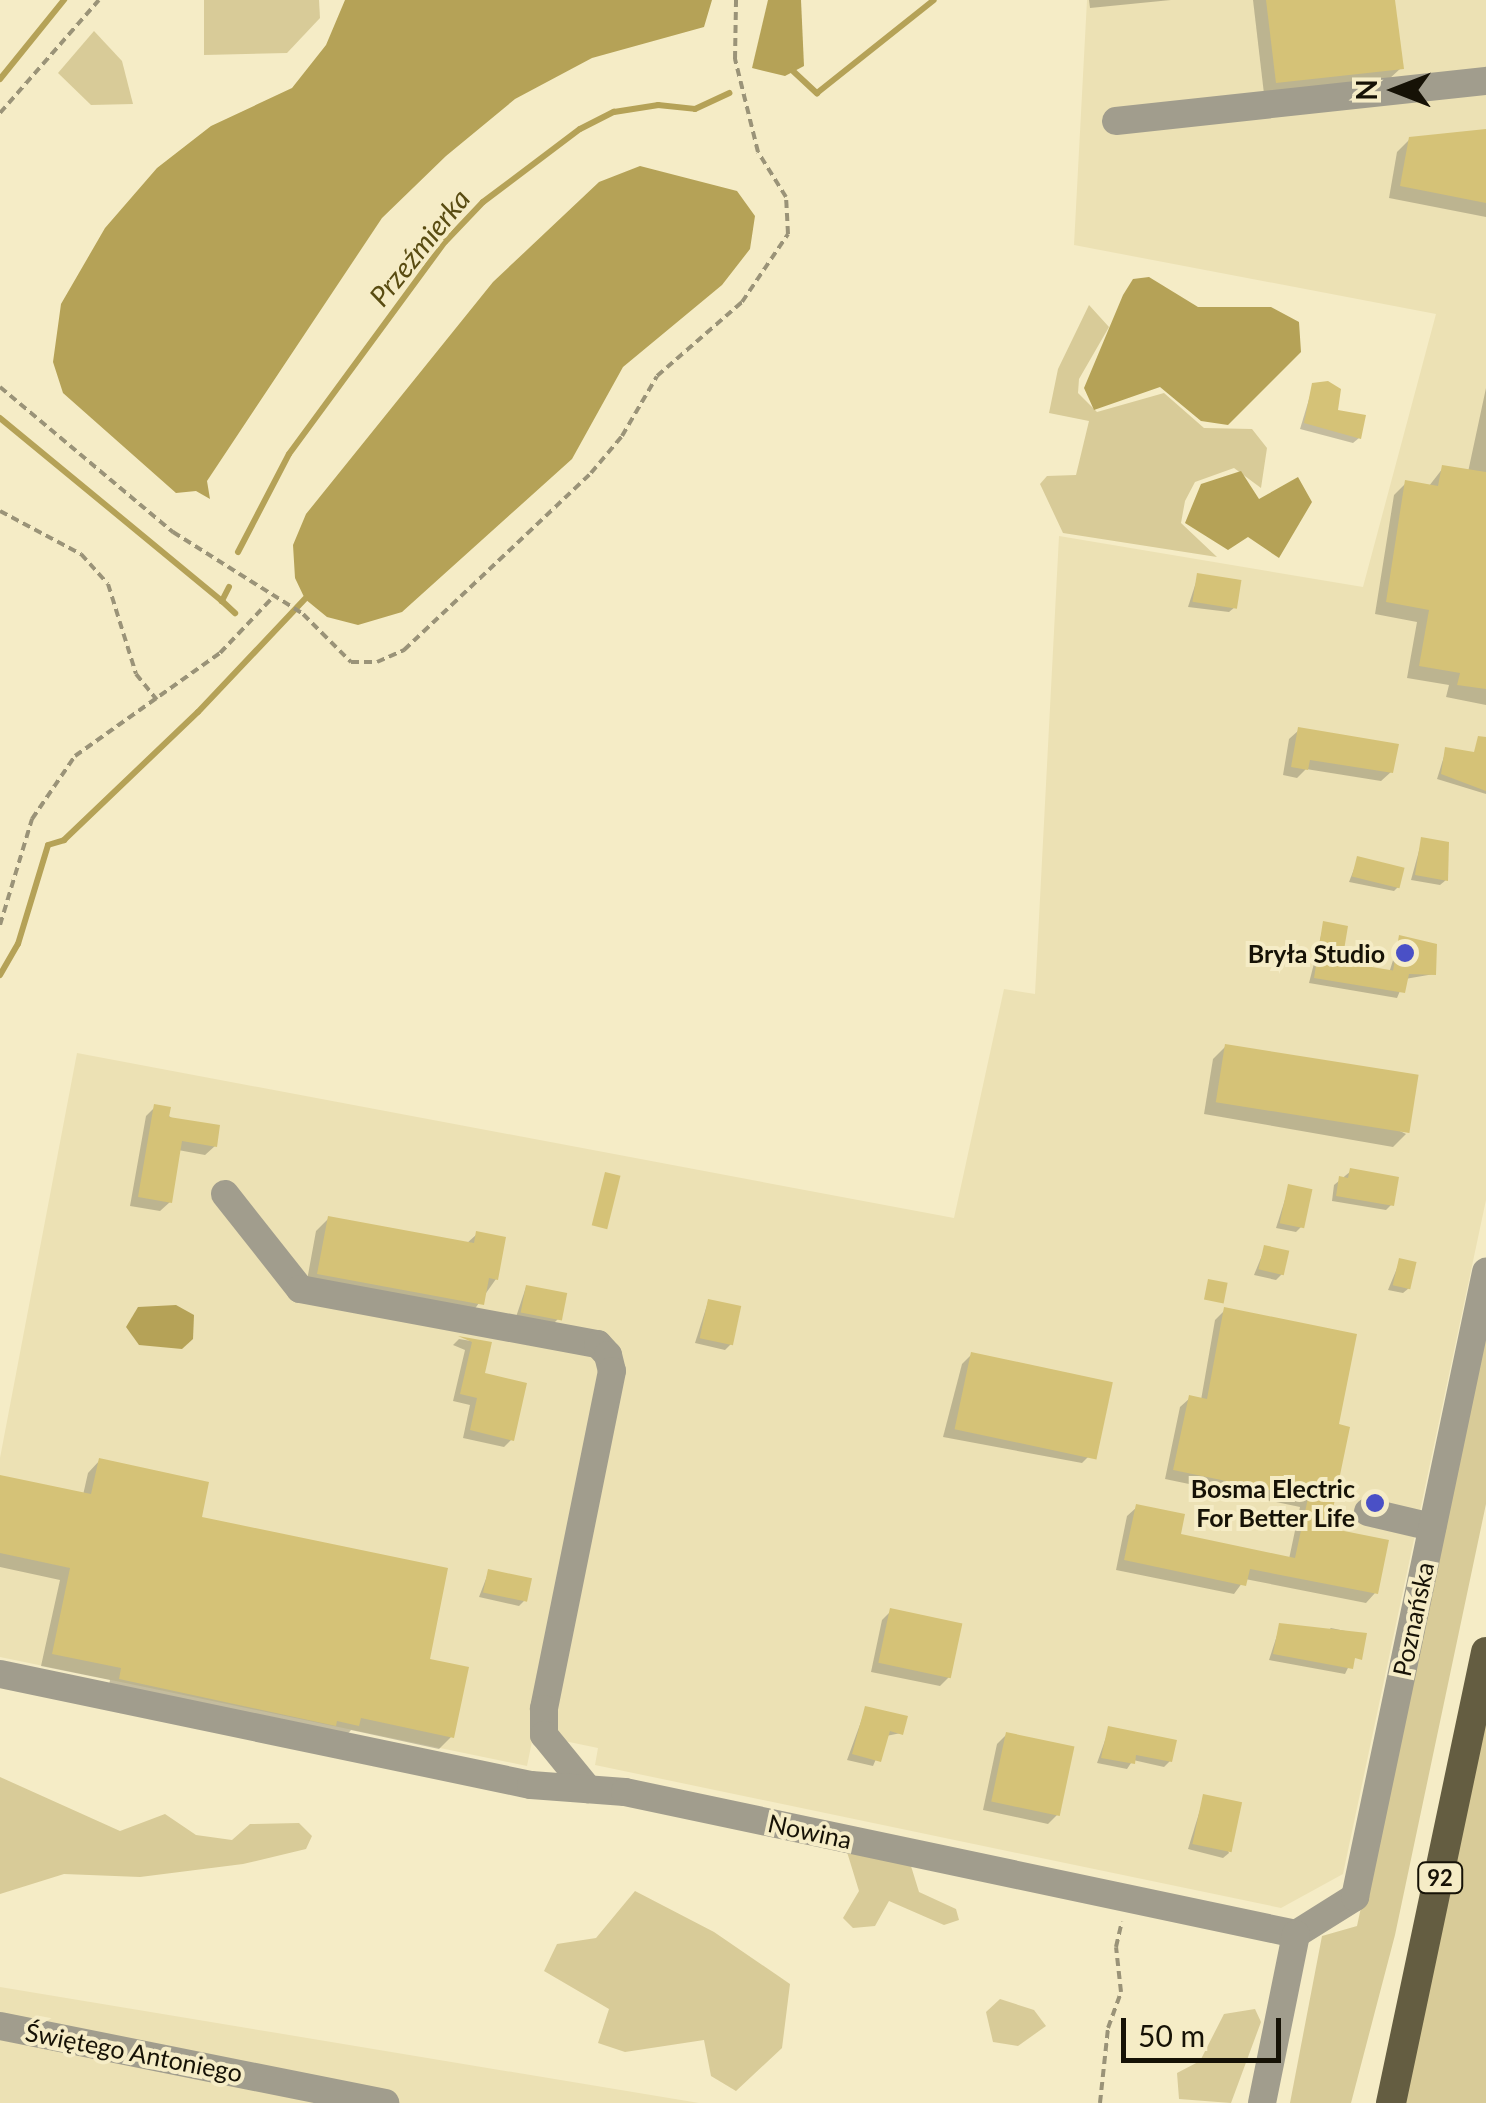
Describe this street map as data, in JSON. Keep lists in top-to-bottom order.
{
  "streets": {
    "main road": ["92"],
    "street": ["Poznańska", "Nowina", "Świętego Antoniego"]
  },
  "crossings": [
    ["Poznańska", "Nowina"]
  ],
  "water": ["Przeźmierka"],
  "places": ["Bryła Studio", "Bosma Electric For Better Life"],
  "scale_bar": "50 m",
  "north": "left"
}
